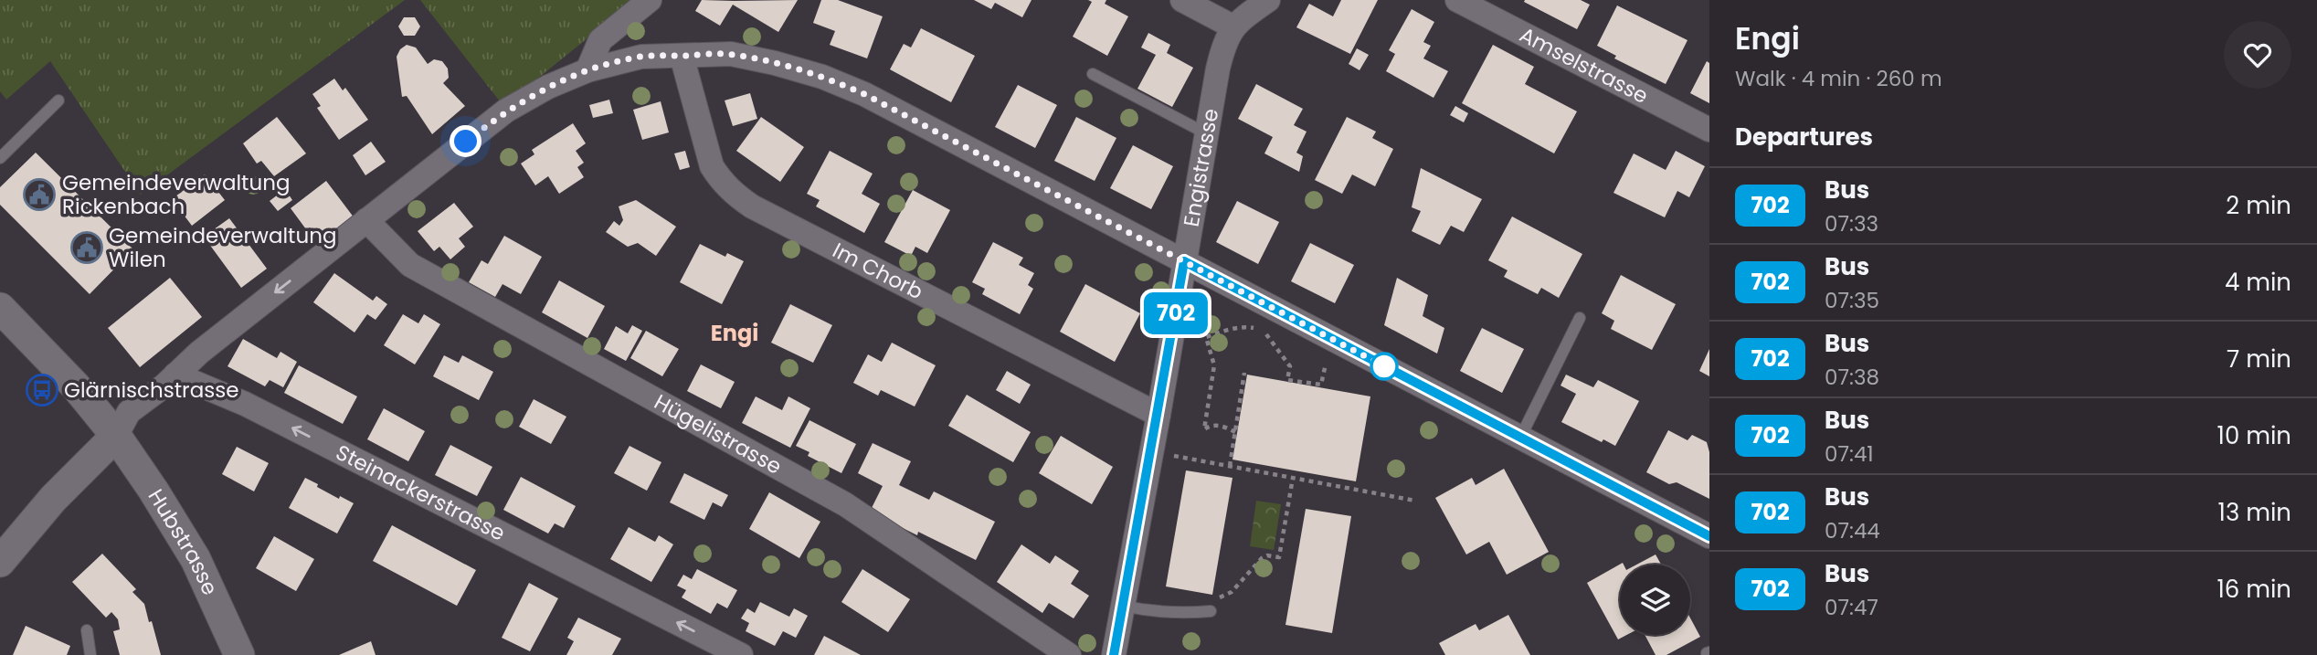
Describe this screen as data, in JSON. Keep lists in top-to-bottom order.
{
  "streets": {
    "street": [
      "Amselstrasse",
      "Engistrasse",
      "Im Chorb",
      "Hügelistrasse",
      "Steinackerstrasse",
      "Hubstrasse"
    ]
  },
  "crossings": [
    ["Engistrasse", "Im Chorb"]
  ],
  "one_way": ["Steinackerstrasse"],
  "districts": ["Engi"],
  "places": {
    "public building": ["Gemeindeverwaltung Rickenbach", "Gemeindeverwaltung Wilen"],
    "bus stop": ["Glärnischstrasse"]
  },
  "lines": ["bus line 702"],
  "page": {
    "on_map": "702",
    "heading": [
      ["Engi", "Walk · 4 min · 260 m"],
      "Departures"
    ],
    "list": [
      {
        "mark": "702",
        "name": "Bus",
        "note": "07:33",
        "value": "2 min"
      },
      {
        "mark": "702",
        "name": "Bus",
        "note": "07:35",
        "value": "4 min"
      },
      {
        "mark": "702",
        "name": "Bus",
        "note": "07:38",
        "value": "7 min"
      },
      {
        "mark": "702",
        "name": "Bus",
        "note": "07:41",
        "value": "10 min"
      },
      {
        "mark": "702",
        "name": "Bus",
        "note": "07:44",
        "value": "13 min"
      },
      {
        "mark": "702",
        "name": "Bus",
        "note": "07:47",
        "value": "16 min"
      }
    ]
  }
}
